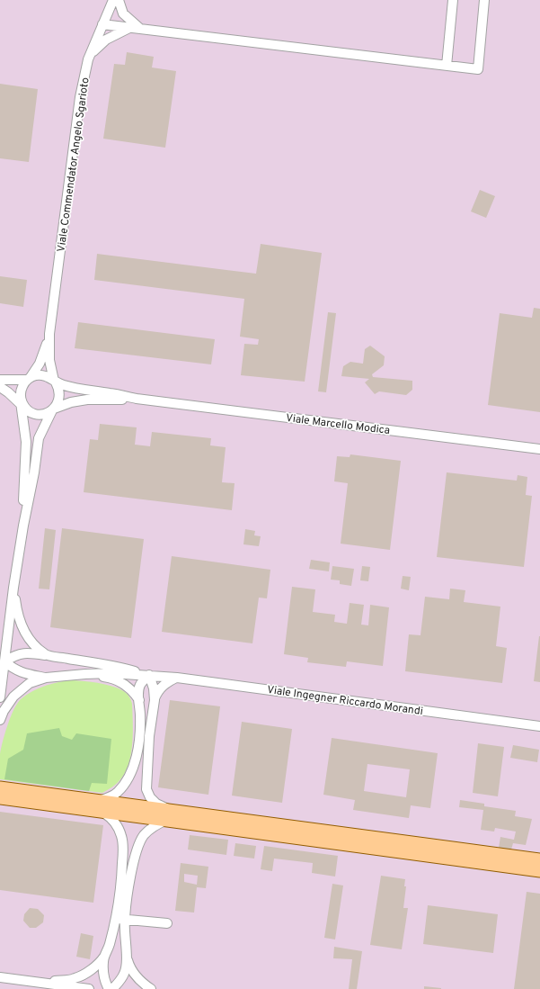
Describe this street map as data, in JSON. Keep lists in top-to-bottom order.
{
  "streets": {
    "street": ["Viale Commendator Angelo Sgarioto", "Viale Marcello Modica", "Viale Ingegner Riccardo Morandi"]
  }
}
